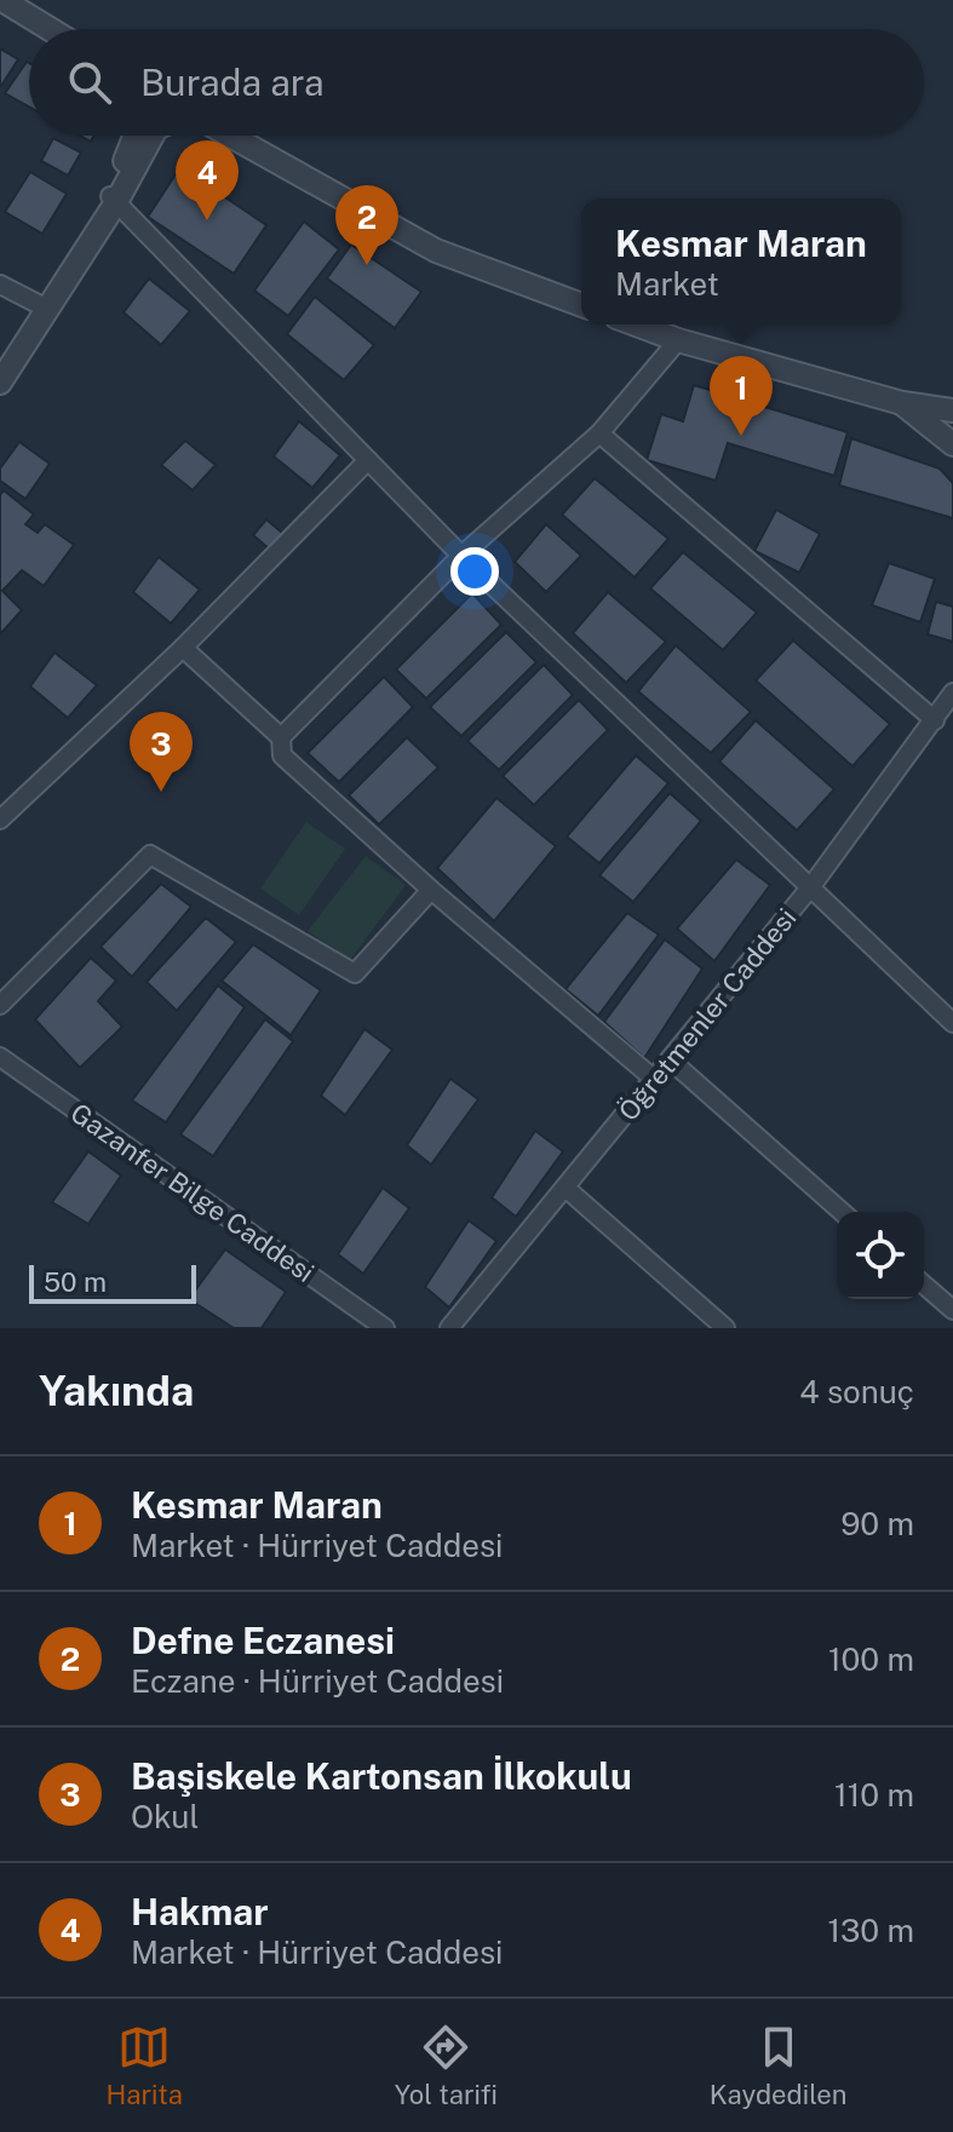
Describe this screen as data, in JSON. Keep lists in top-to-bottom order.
{
  "streets": {
    "street": ["Öğretmenler Caddesi", "Gazanfer Bilge Caddesi"]
  },
  "scale_bar": "50 m",
  "page": {
    "search": "Burada ara",
    "pins": [
      "4",
      "2",
      "1",
      "3"
    ],
    "popup": ["Kesmar Maran", "Market"],
    "scale": "50 m",
    "heading": ["Yakında", "4 sonuç"],
    "list": [
      {
        "mark": "1",
        "name": "Kesmar Maran",
        "note": "Market · Hürriyet Caddesi",
        "value": "90 m"
      },
      {
        "mark": "2",
        "name": "Defne Eczanesi",
        "note": "Eczane · Hürriyet Caddesi",
        "value": "100 m"
      },
      {
        "mark": "3",
        "name": "Başiskele Kartonsan İlkokulu",
        "note": "Okul",
        "value": "110 m"
      },
      {
        "mark": "4",
        "name": "Hakmar",
        "note": "Market · Hürriyet Caddesi",
        "value": "130 m"
      }
    ],
    "nav": ["Harita", "Yol tarifi", "Kaydedilen"]
  }
}
